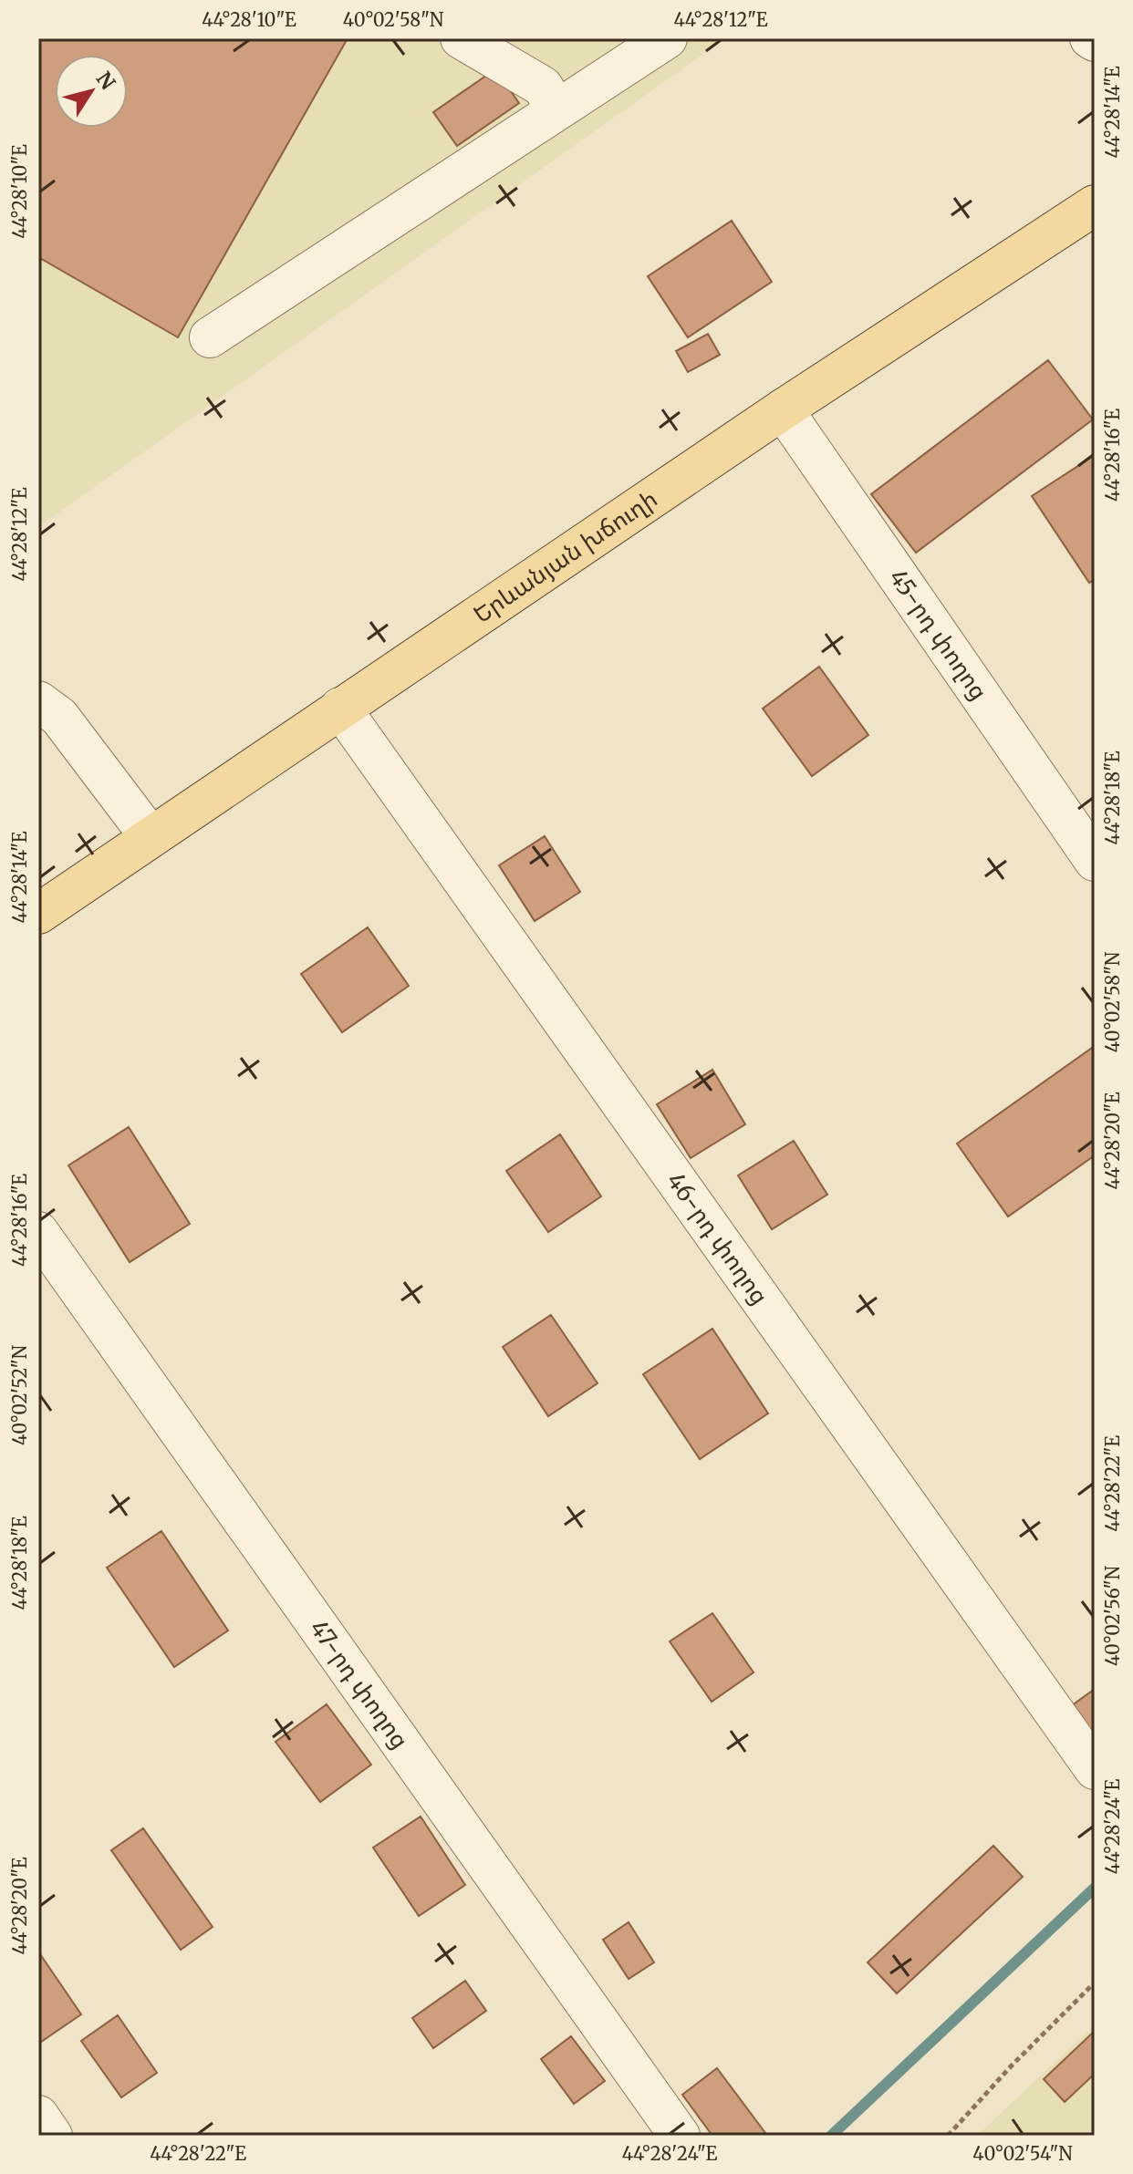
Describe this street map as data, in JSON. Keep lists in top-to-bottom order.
{
  "streets": {
    "main road": ["Երևանյան խճուղի"],
    "street": ["45-րդ փողոց", "46-րդ փողոց", "47-րդ փողոց"]
  },
  "crossings": [
    ["Երևանյան խճուղի", "45-րդ փողոց"],
    ["Երևանյան խճուղի", "46-րդ փողոց"]
  ],
  "north": "top right",
  "coordinates": [
    "44°28'10\"E",
    "40°02'58\"N",
    "44°28'12\"E",
    "44°28'14\"E",
    "44°28'16\"E",
    "44°28'18\"E",
    "44°28'20\"E",
    "40°02'52\"N",
    "44°28'22\"E",
    "40°02'56\"N",
    "44°28'24\"E",
    "40°02'54\"N"
  ]
}
